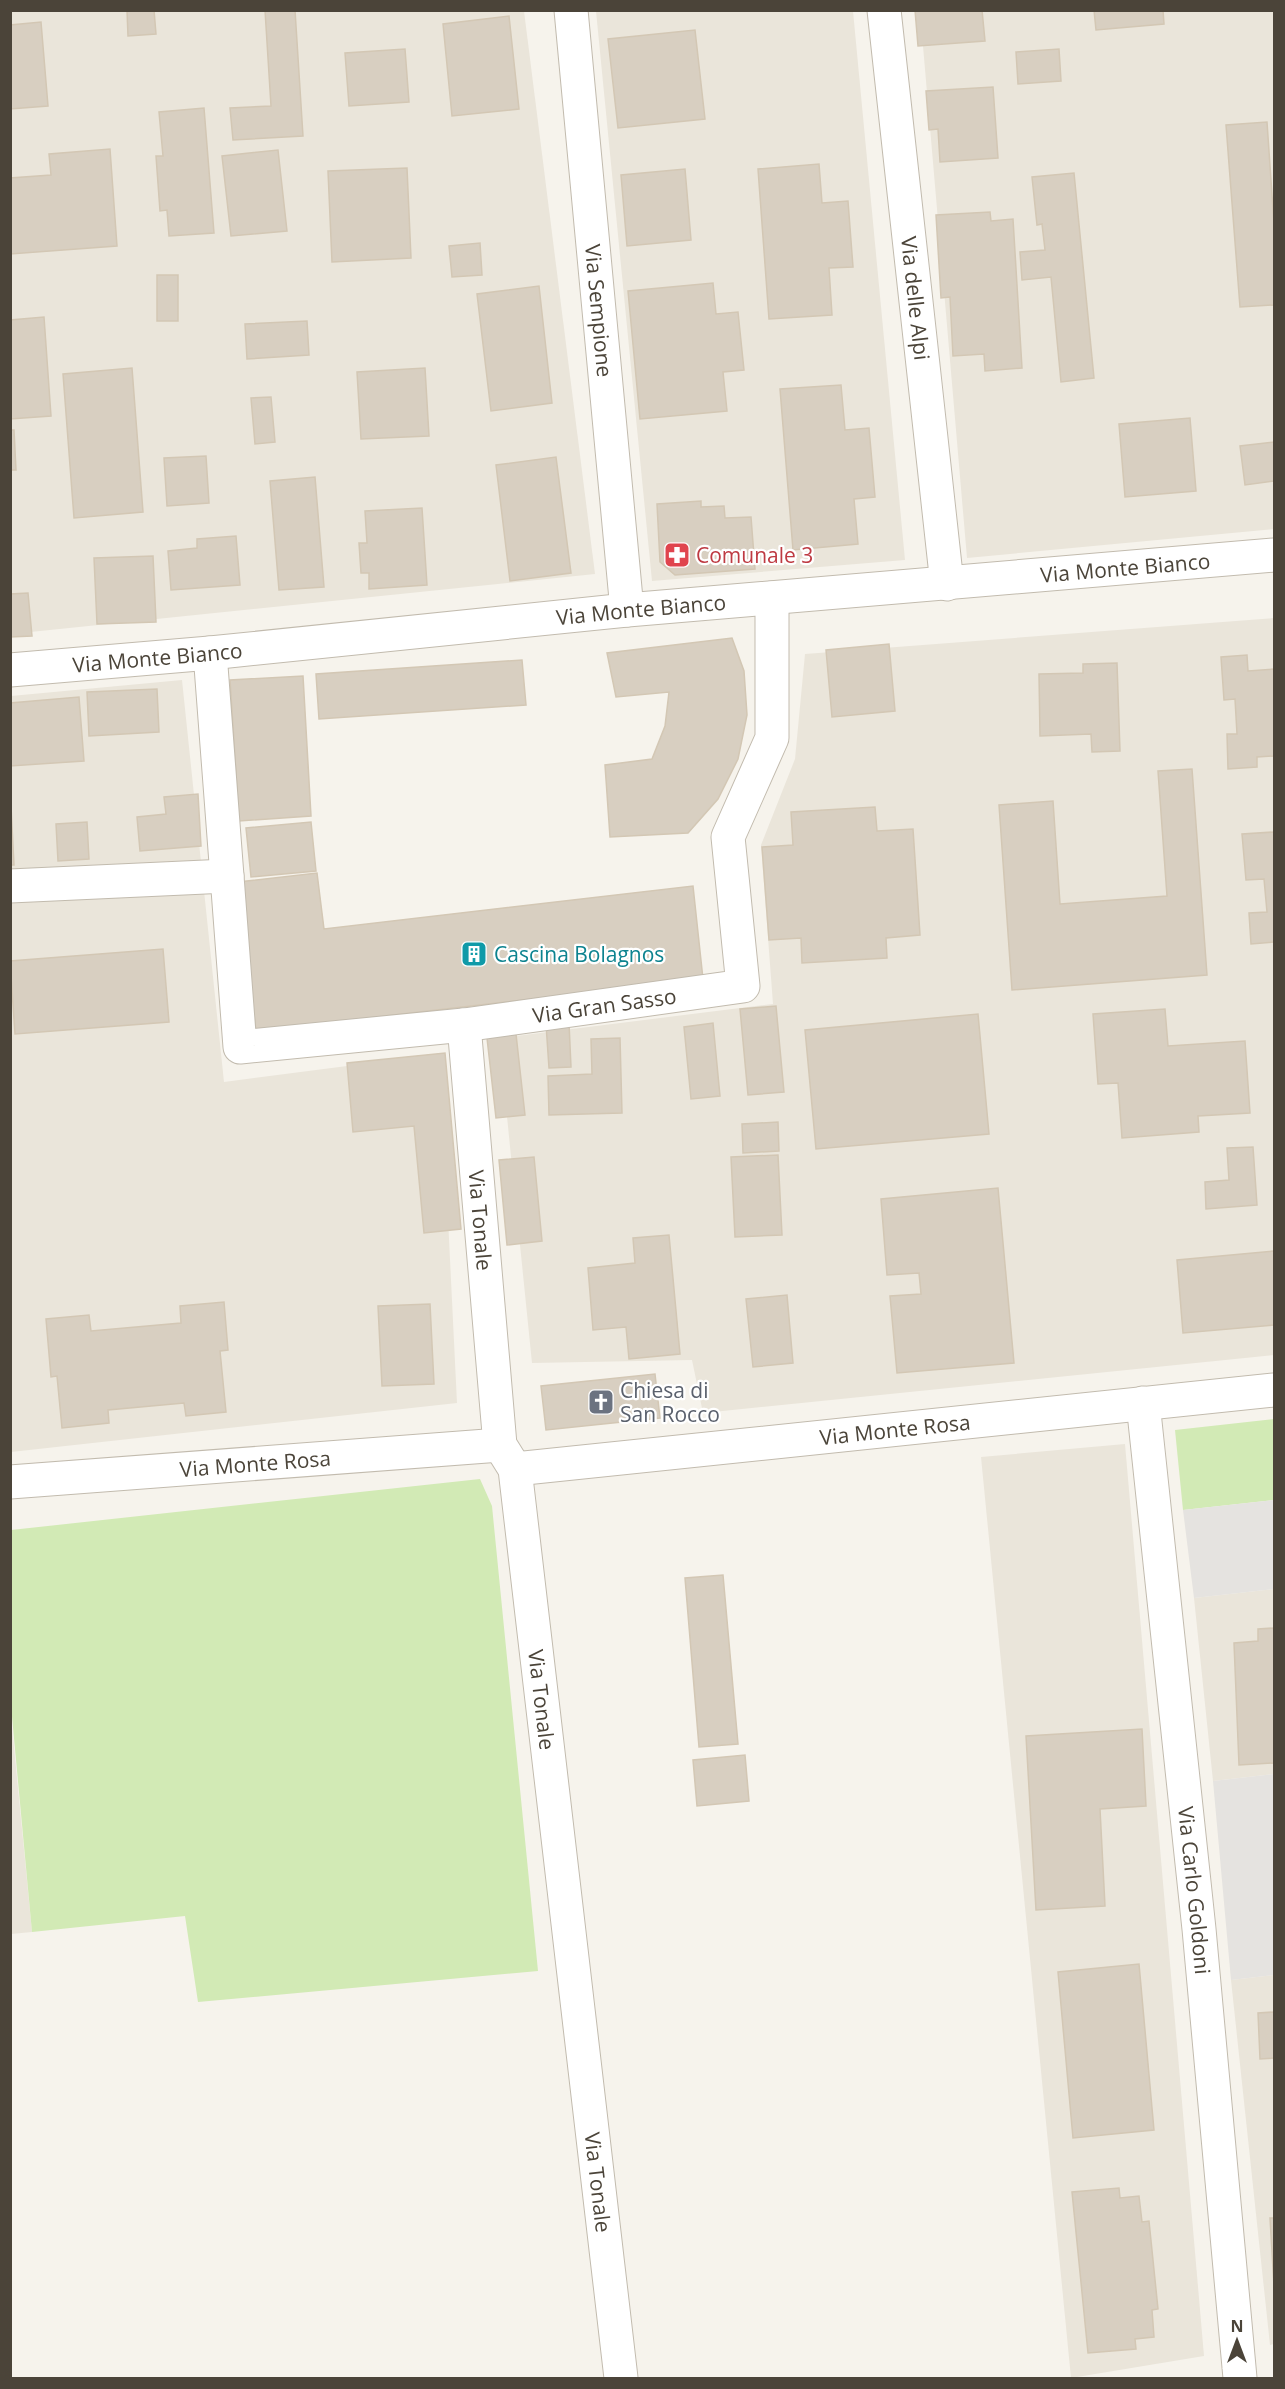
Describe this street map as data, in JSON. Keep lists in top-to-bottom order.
{
  "streets": {
    "street": [
      "Via delle Alpi",
      "Via Sempione",
      "Via Monte Bianco",
      "Via Gran Sasso",
      "Via Tonale",
      "Via Monte Rosa",
      "Via Carlo Goldoni"
    ]
  },
  "crossings": [
    ["Via delle Alpi", "Via Monte Bianco"],
    ["Via Sempione", "Via Monte Bianco"],
    ["Via Monte Bianco", "Via Gran Sasso"],
    ["Via Gran Sasso", "Via Tonale"],
    ["Via Tonale", "Via Monte Rosa"],
    ["Via Monte Rosa", "Via Carlo Goldoni"]
  ],
  "places": {
    "pharmacy": ["Comunale 3"],
    "building": ["Cascina Bolagnos"],
    "church": ["Chiesa di San Rocco"]
  },
  "north": "top"
}
